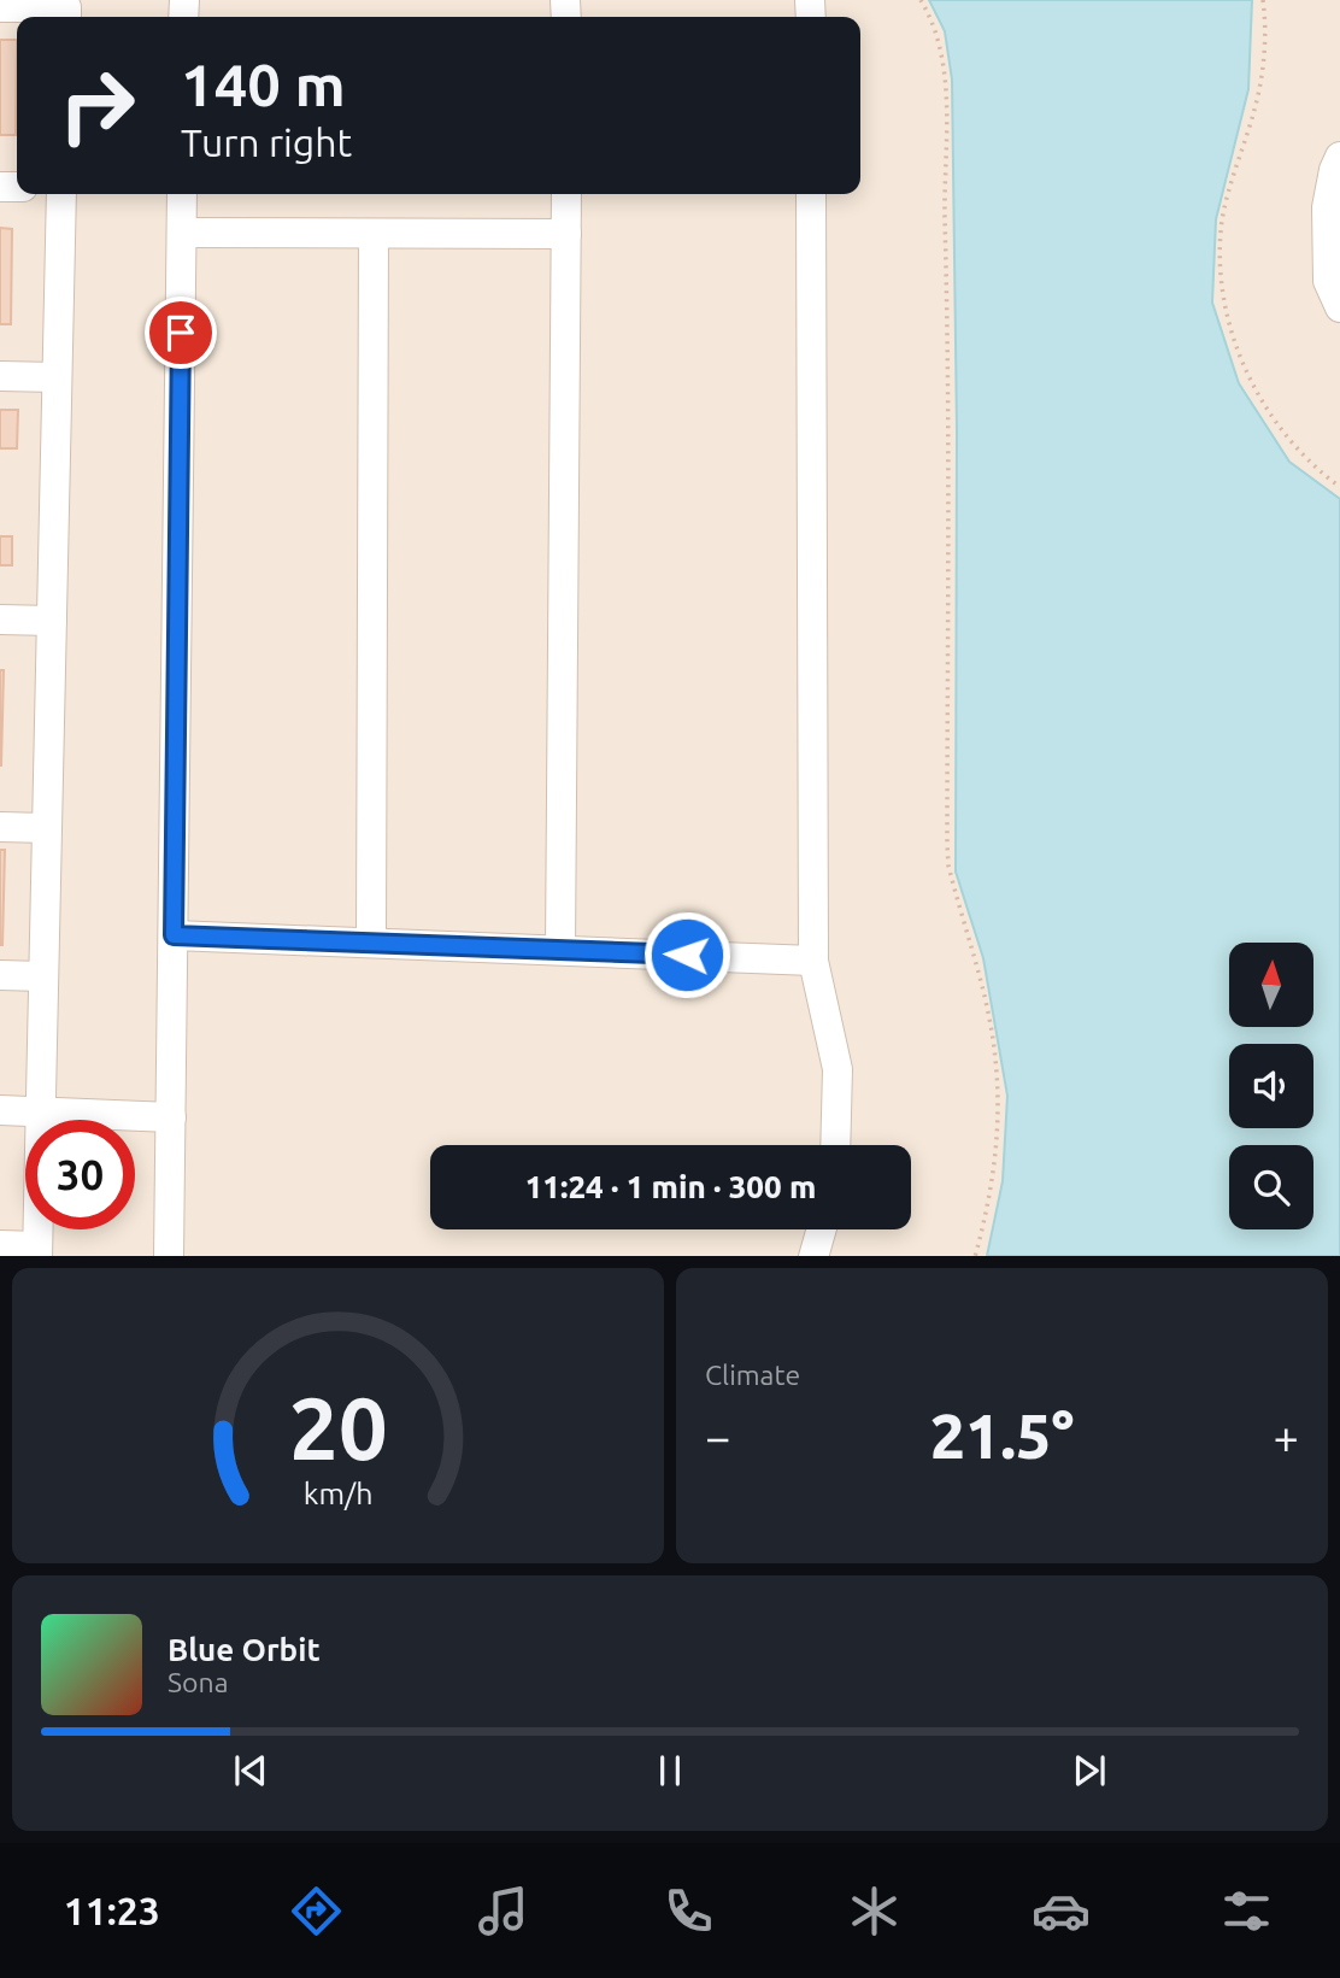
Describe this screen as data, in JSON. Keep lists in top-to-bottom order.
{
  "north": "top",
  "page": {
    "turn": ["140 m", "Turn right"],
    "limit": "30",
    "trip": "11:24 · 1 min · 300 m",
    "tile": "Climate",
    "heat": ["−", "21.5°", "+"],
    "song": ["Blue Orbit", "Sona"],
    "tabs": "11:23",
    "gauge": ["20", "km/h"]
  }
}
